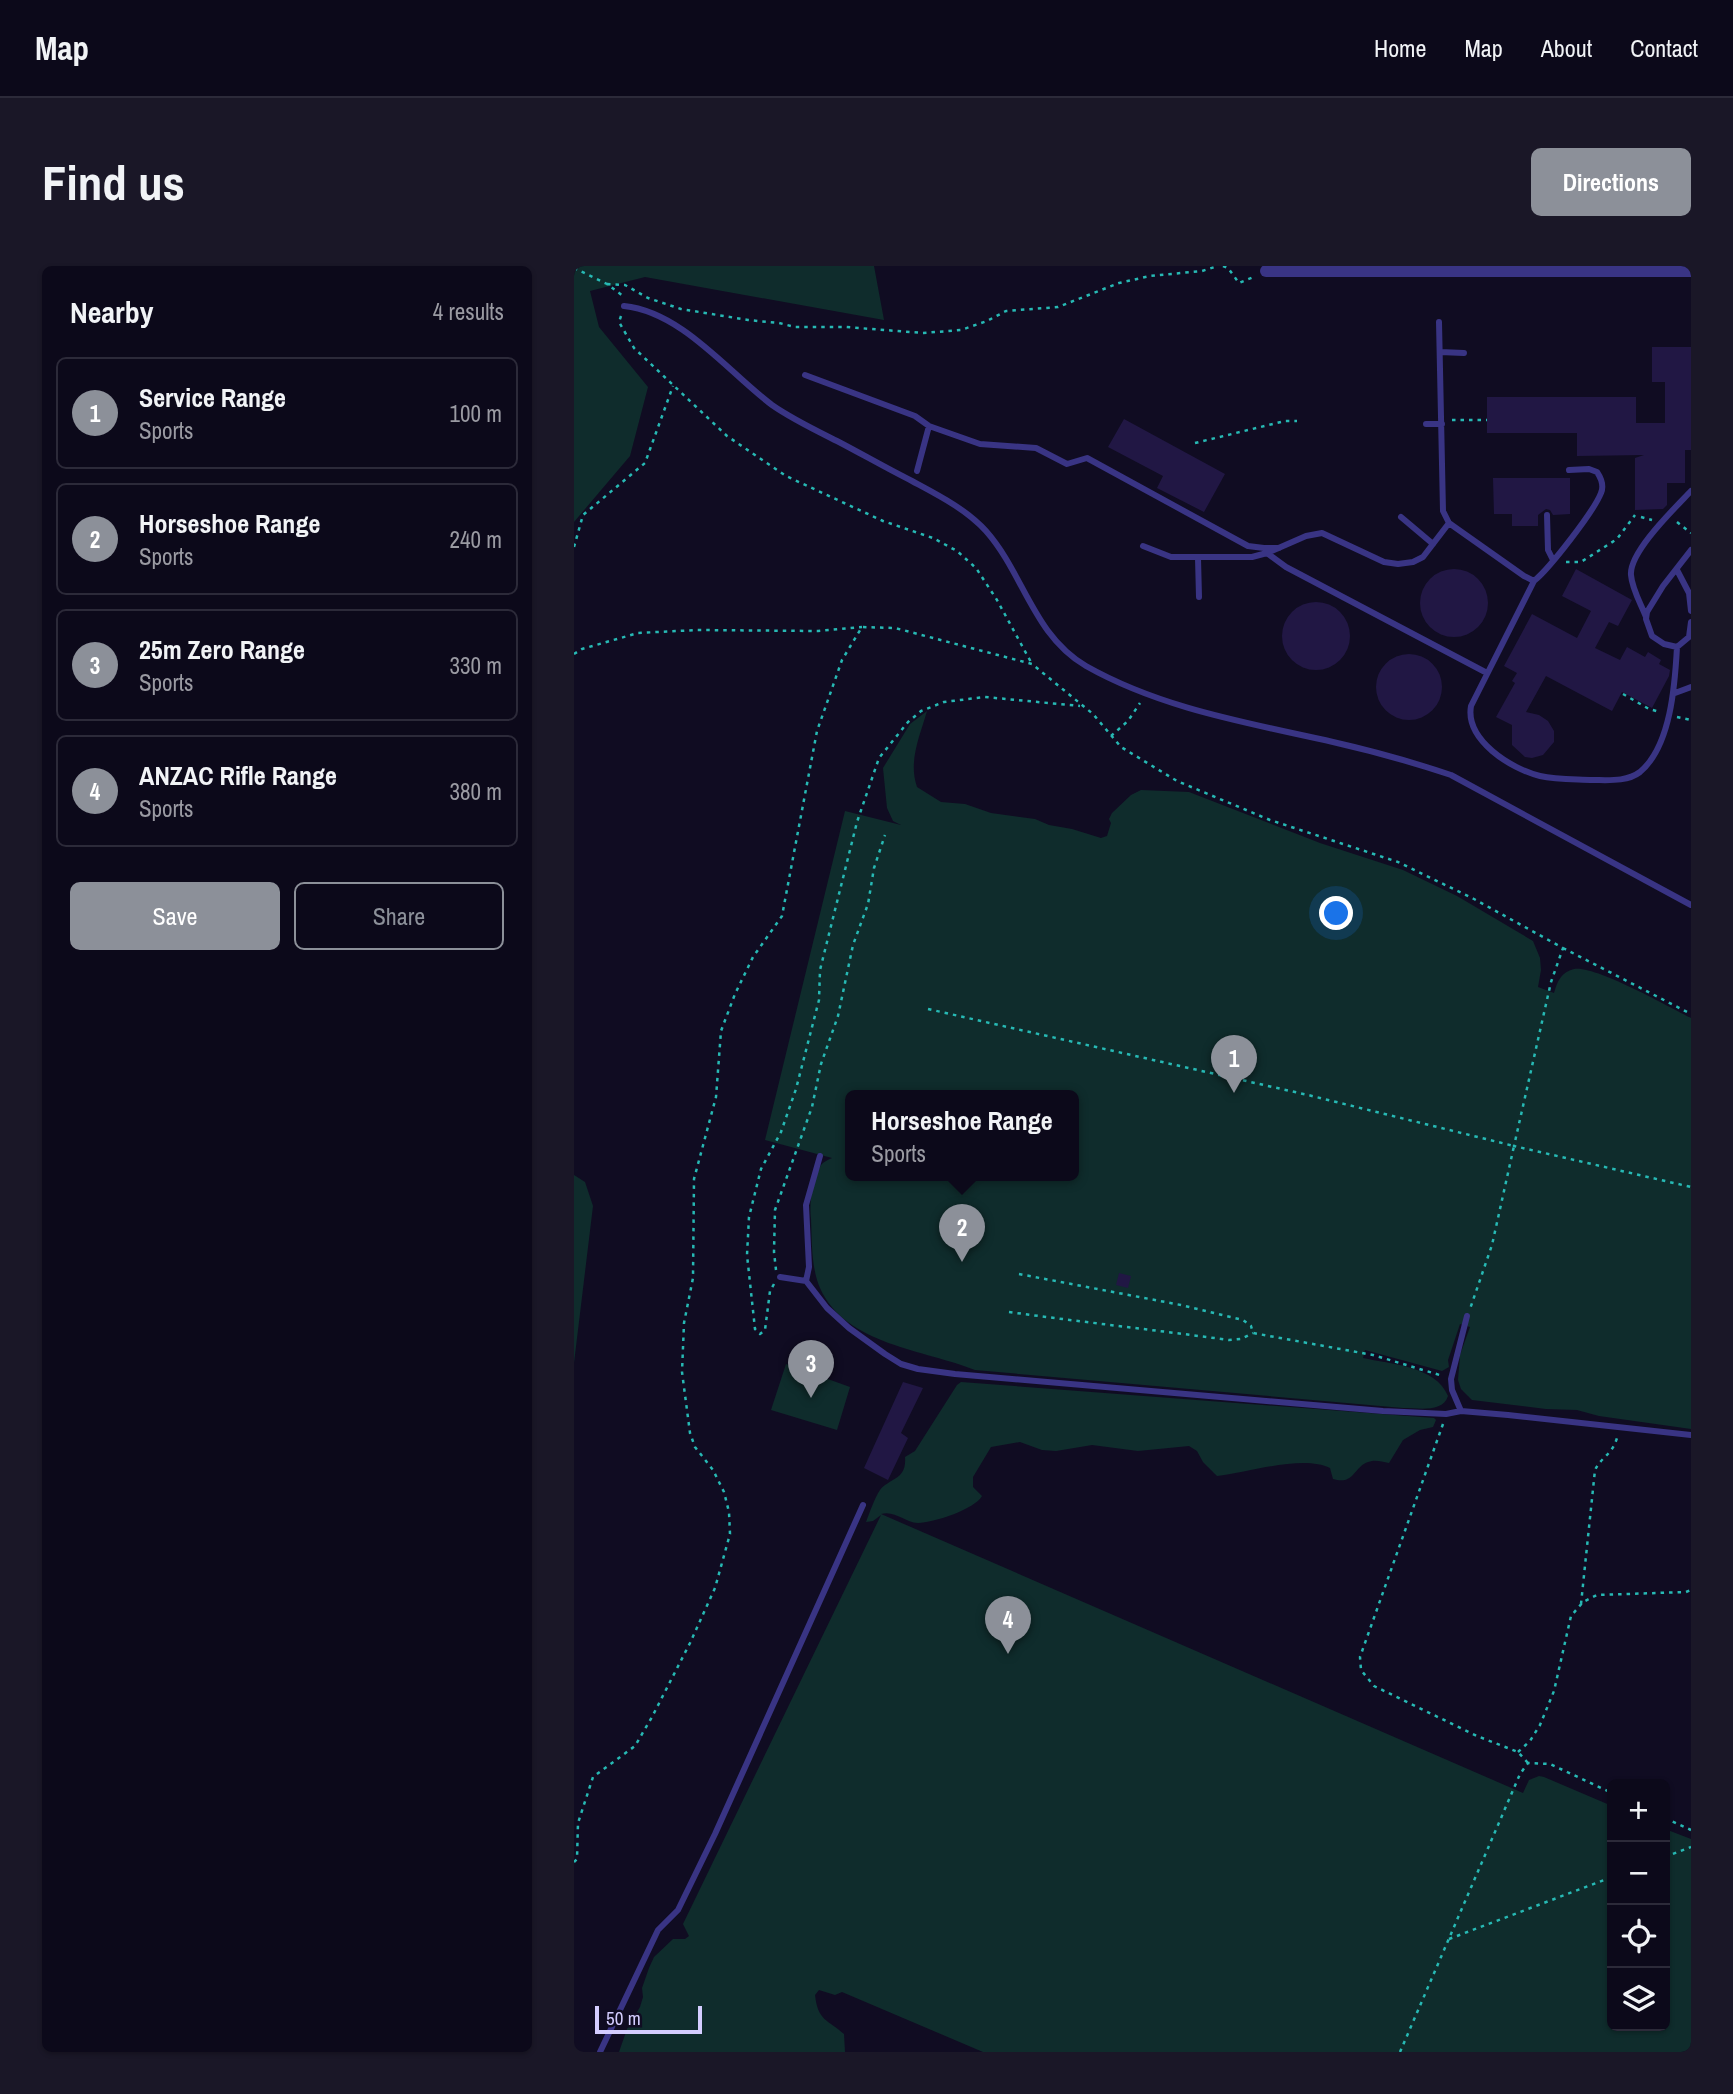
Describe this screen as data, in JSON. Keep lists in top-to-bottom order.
{
  "scale_bar": "50 m",
  "page": {
    "header": "Map",
    "nav": [
      "Home",
      "Map",
      "About",
      "Contact"
    ],
    "buttons": [
      "Directions",
      ["Save", "Share"]
    ],
    "title": "Find us",
    "heading": ["Nearby", "4 results"],
    "list": [
      {
        "mark": "1",
        "name": "Service Range",
        "note": "Sports",
        "value": "100 m"
      },
      {
        "mark": "2",
        "name": "Horseshoe Range",
        "note": "Sports",
        "value": "240 m"
      },
      {
        "mark": "3",
        "name": "25m Zero Range",
        "note": "Sports",
        "value": "330 m"
      },
      {
        "mark": "4",
        "name": "ANZAC Rifle Range",
        "note": "Sports",
        "value": "380 m"
      }
    ],
    "pins": [
      "1",
      "2",
      "3",
      "4"
    ],
    "popup": ["Horseshoe Range", "Sports"],
    "map_buttons": ["+", "−"],
    "scale": "50 m"
  }
}
